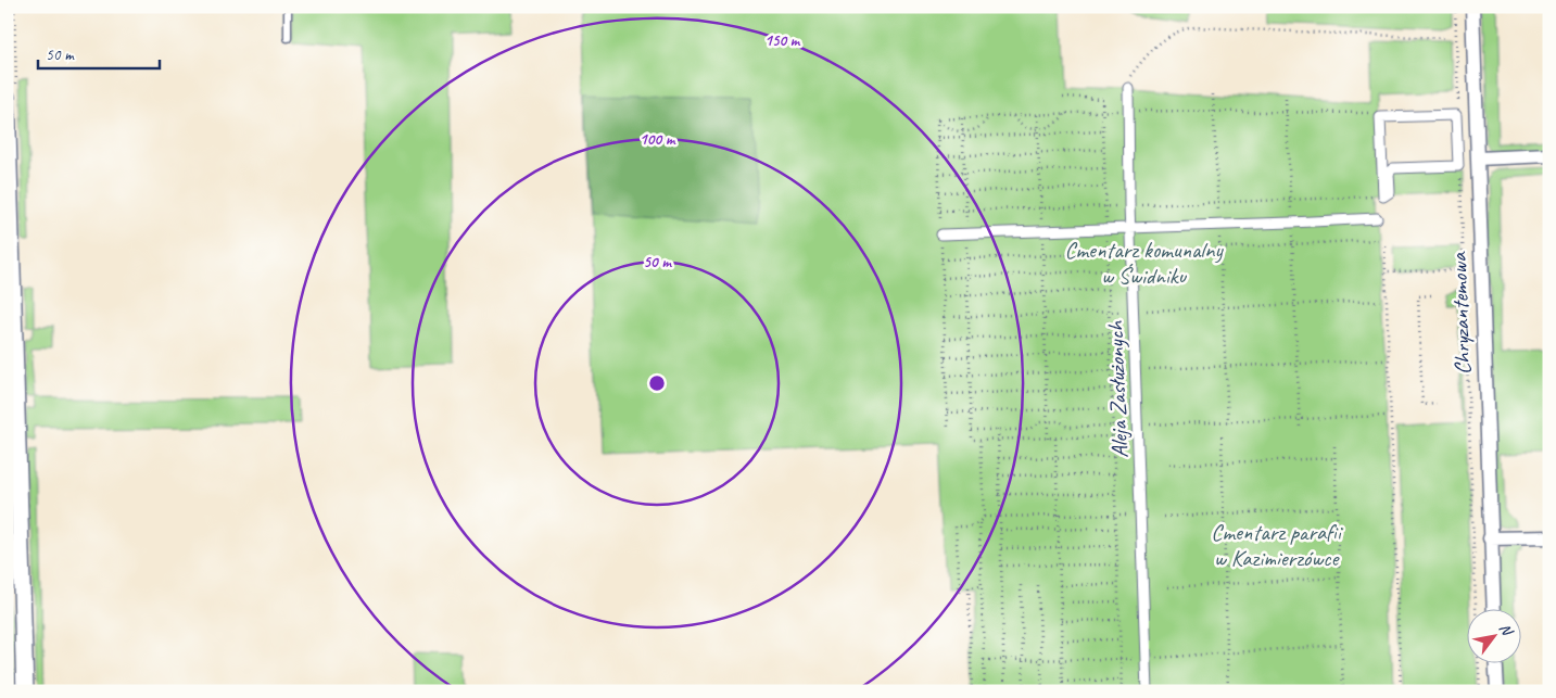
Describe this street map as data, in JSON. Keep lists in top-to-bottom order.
{
  "streets": {
    "street": ["Chryzantemowa", "Aleja Zasłużonych"]
  },
  "parks": ["Cmentarz komunalny w Świdniku", "Cmentarz parafii w Kazimierzówce"],
  "scale_bar": "50 m",
  "north": "top right",
  "rings": ["150 m", "100 m", "50 m"]
}
